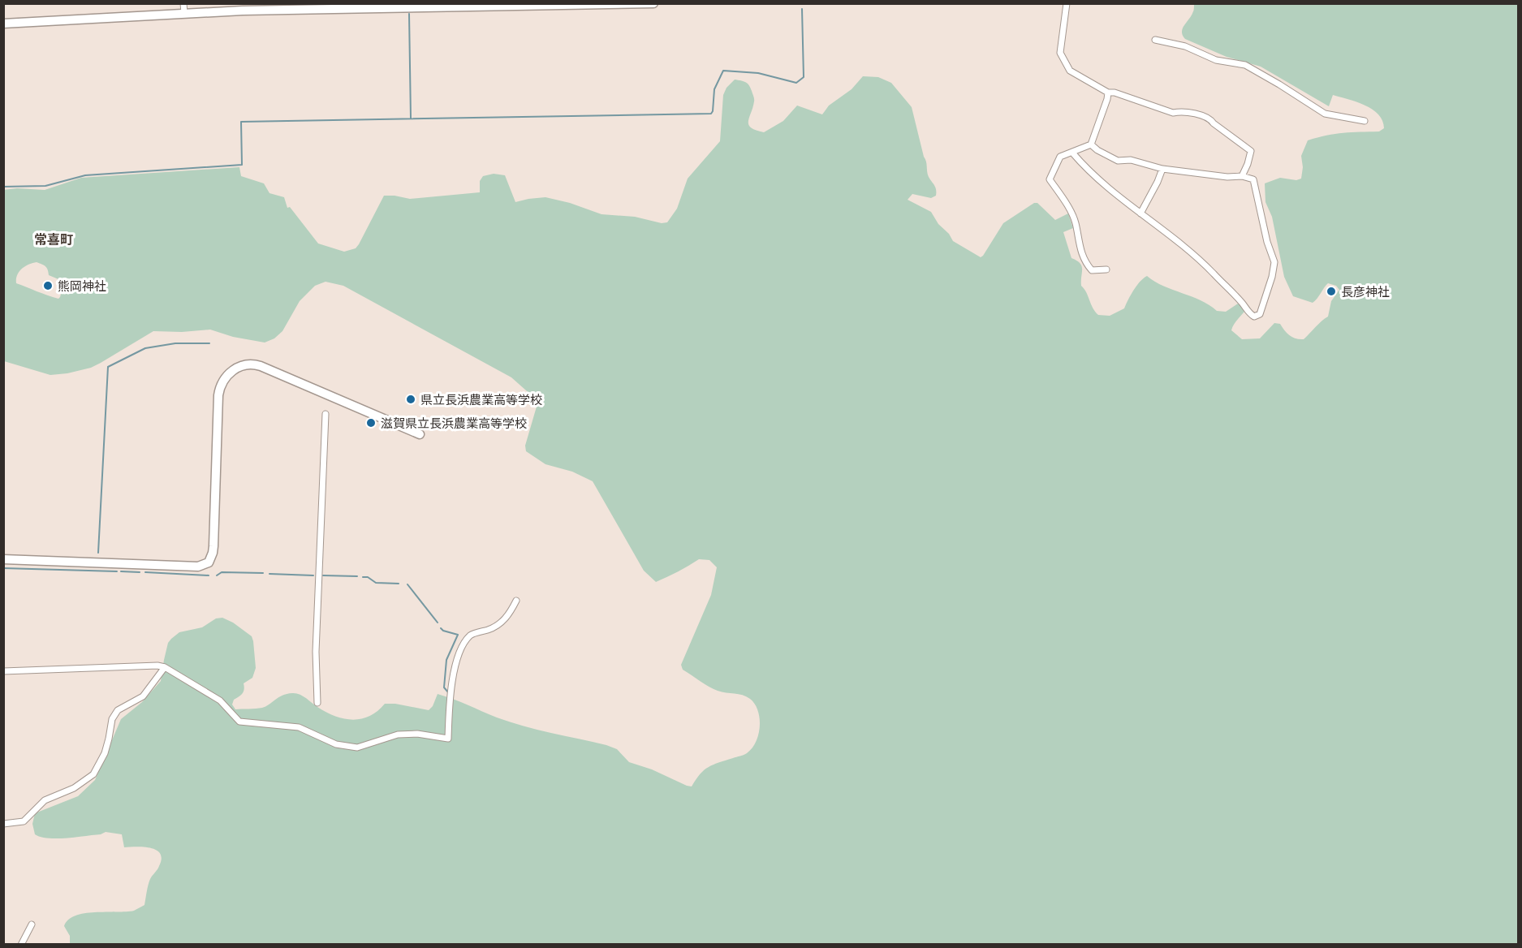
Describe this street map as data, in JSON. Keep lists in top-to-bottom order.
{
  "districts": ["常喜町"],
  "places": [
    "熊岡神社",
    "長彦神社",
    "県立長浜農業高等学校",
    "滋賀県立長浜農業高等学校"
  ]
}
